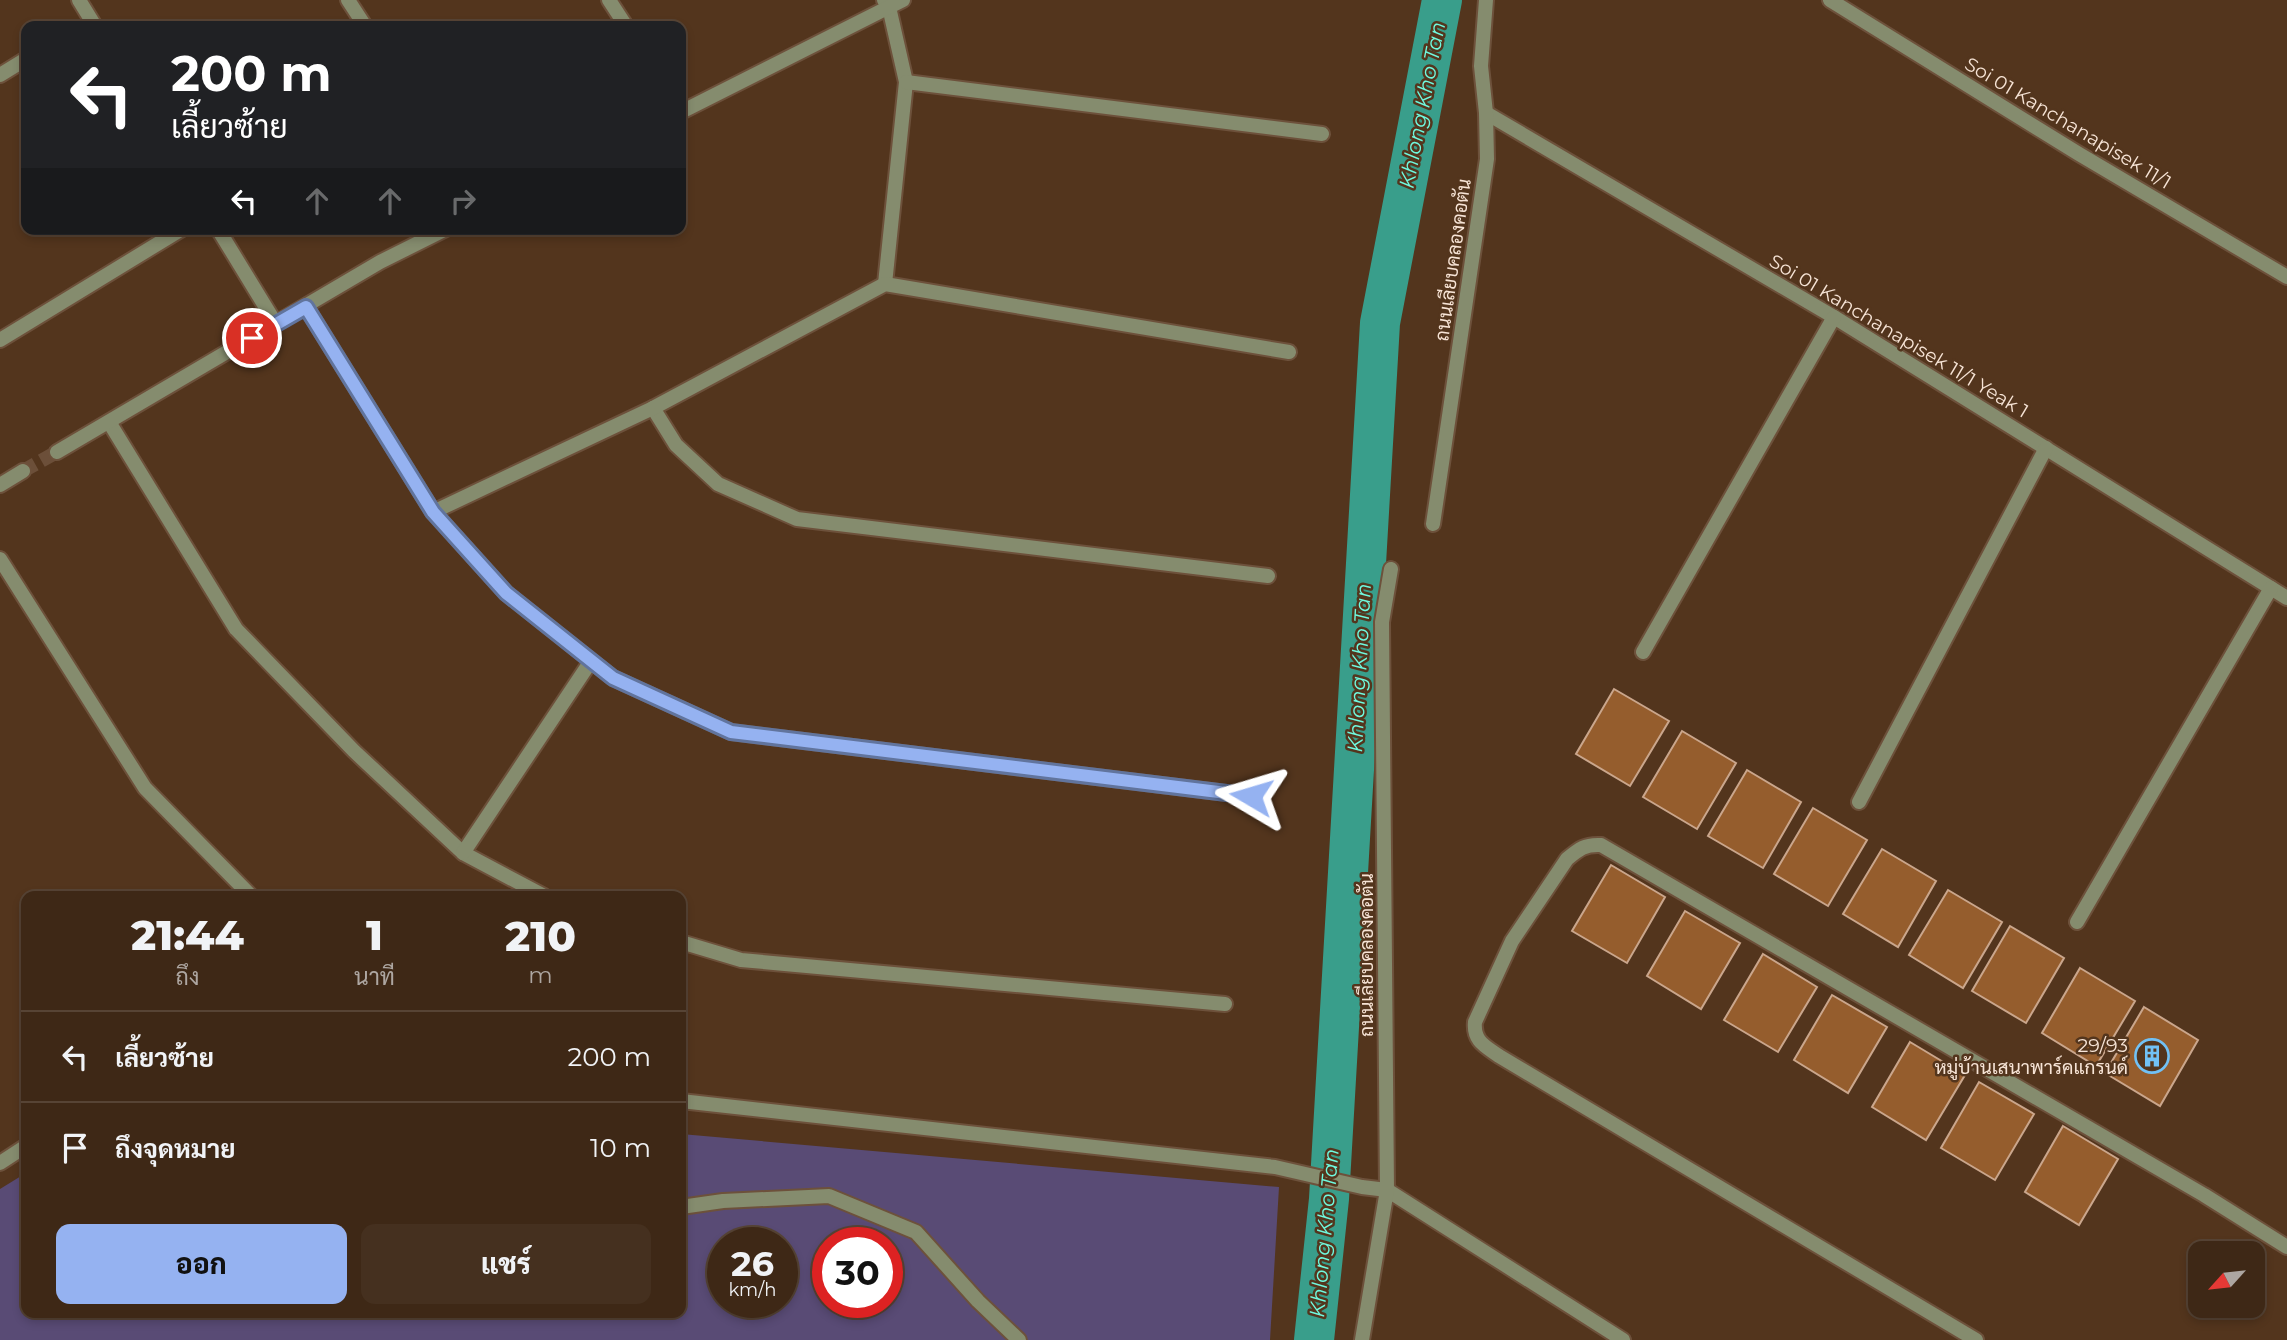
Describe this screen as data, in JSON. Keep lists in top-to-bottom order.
{
  "streets": {
    "street": ["Soi 01 Kanchanapisek 11/1", "ถนนเลียบคลองคอตัน", "Soi 01 Kanchanapisek 11/1 Yeak 1"]
  },
  "crossings": [
    ["ถนนเลียบคลองคอตัน", "Soi 01 Kanchanapisek 11/1 Yeak 1"]
  ],
  "water": ["Khlong Kho Tan"],
  "places": {
    "building": ["29/93 หมู่บ้านเสนาพาร์คแกรนด์"]
  },
  "north": "bottom left",
  "page": {
    "turn": ["200 m", "เลี้ยวซ้าย"],
    "eta": [
      "21:44",
      "ถึง",
      "1",
      "นาที",
      "210",
      "m"
    ],
    "list": [
      {
        "name": "เลี้ยวซ้าย",
        "value": "200 m"
      },
      {
        "name": "ถึงจุดหมาย",
        "value": "10 m"
      }
    ],
    "buttons": ["ออก", "แชร์"],
    "speed": "26 km/h",
    "limit": "30"
  }
}
